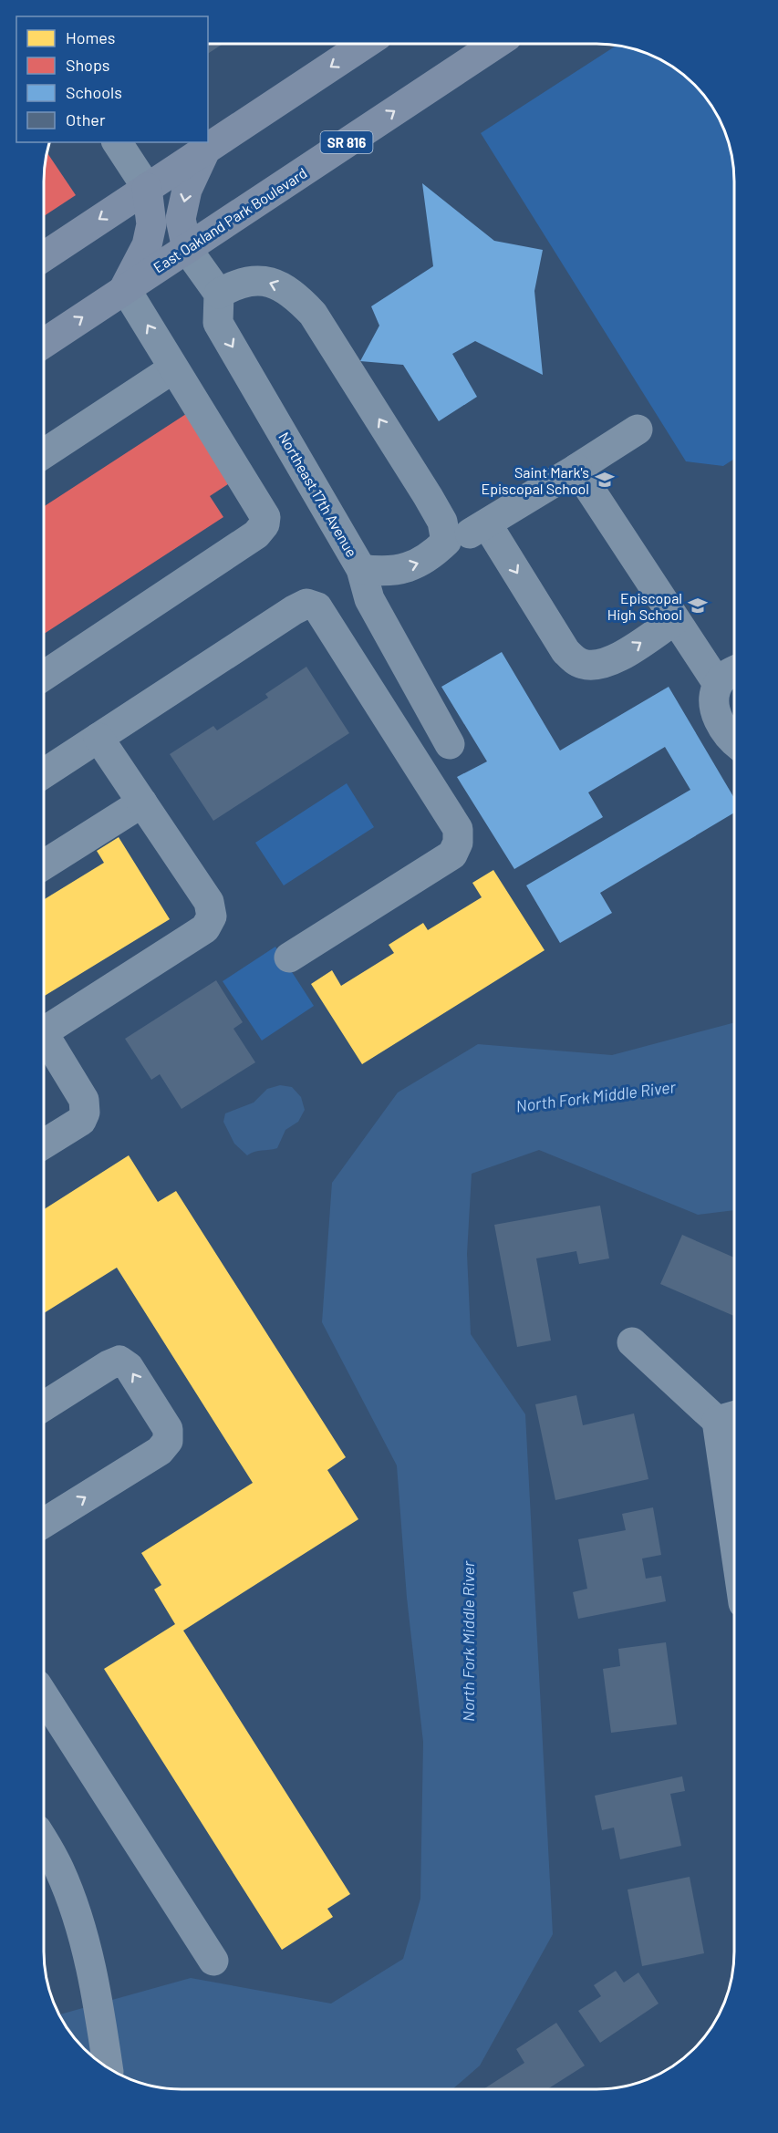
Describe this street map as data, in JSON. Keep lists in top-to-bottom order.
{
  "streets": {
    "main road": ["SR 816", "East Oakland Park Boulevard"],
    "street": ["Northeast 17th Avenue"]
  },
  "one_way": ["Northeast 17th Avenue"],
  "water": ["North Fork Middle River"],
  "places": {
    "school or university": ["Saint Mark's Episcopal School", "Episcopal High School"]
  },
  "legend": [
    "Homes",
    "Shops",
    "Schools",
    "Other"
  ]
}
